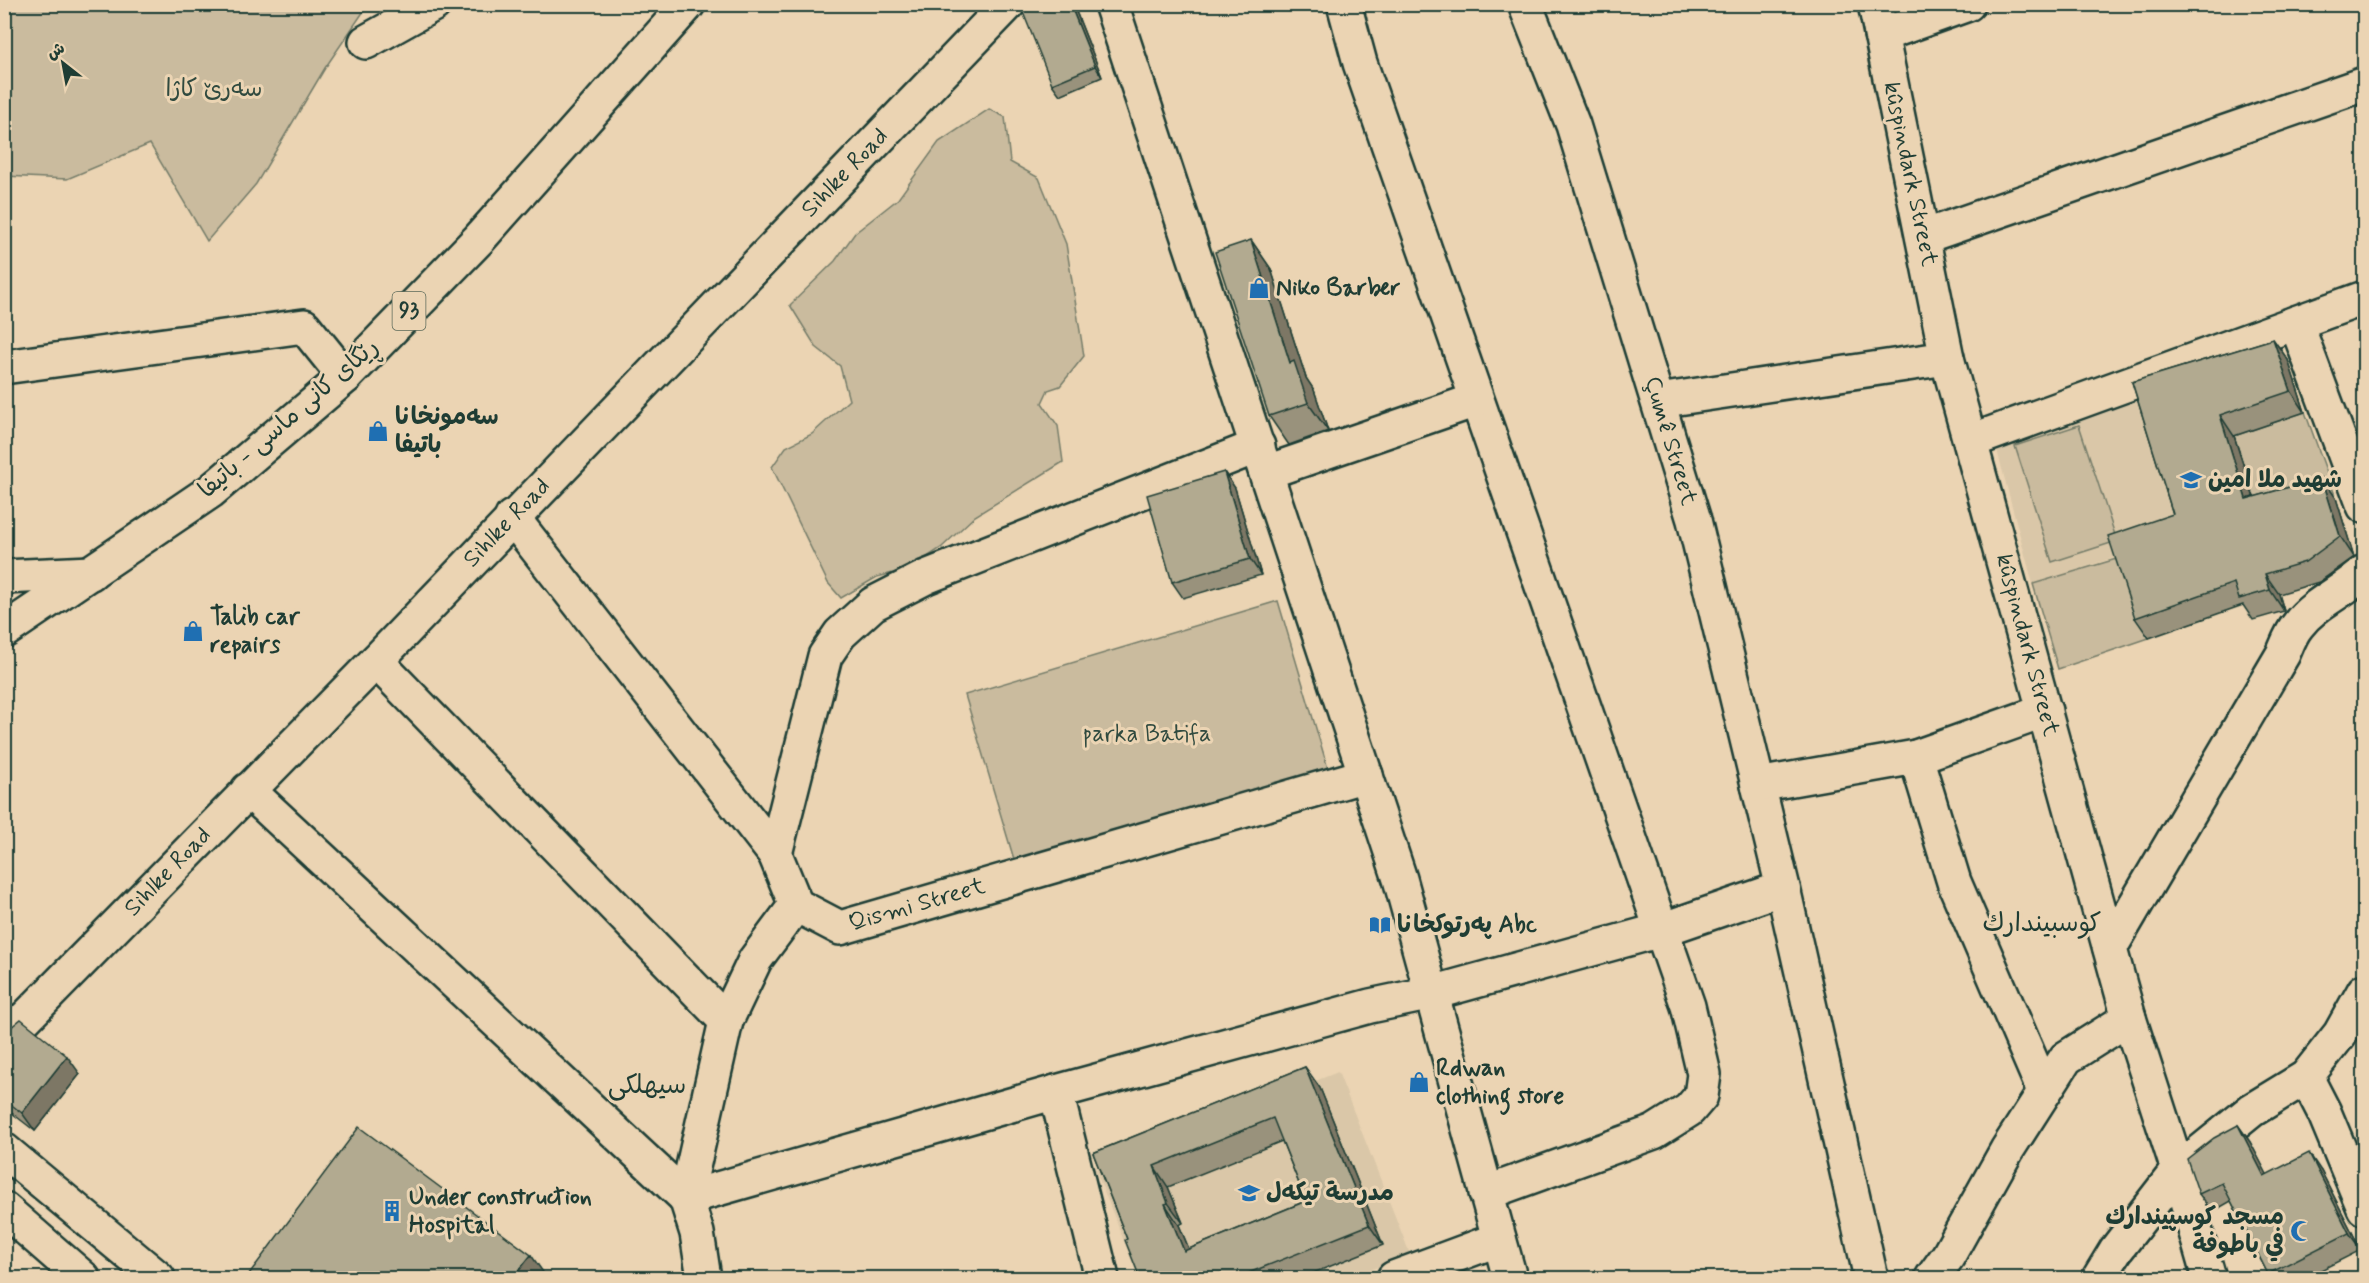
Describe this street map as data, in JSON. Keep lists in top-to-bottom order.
{
  "streets": {
    "main road": [
      "Sihlke Road",
      "kûspindark Street",
      "93",
      "ڕێگای کانی ماسی - باتيفا",
      "Çumê Street",
      "Qismi Street"
    ]
  },
  "districts": ["كوسبيندارك", "سيهلكى"],
  "parks": ["سەرێ کاژا", "parka Batifa"],
  "places": {
    "shop": [
      "Niko Barber",
      "سه‌مونخانا باتيفا",
      "Talib car repairs",
      "Rdwan clothing store"
    ],
    "school or university": ["شهيد ملا امين", "مدرسة تيكه‌ل"],
    "library": ["په‌رتوكخانا Abc"],
    "building": ["Under construction Hospital"],
    "mosque": ["مسجد كوسپيندارك في باطوفة"]
  },
  "north": "top left"
}
